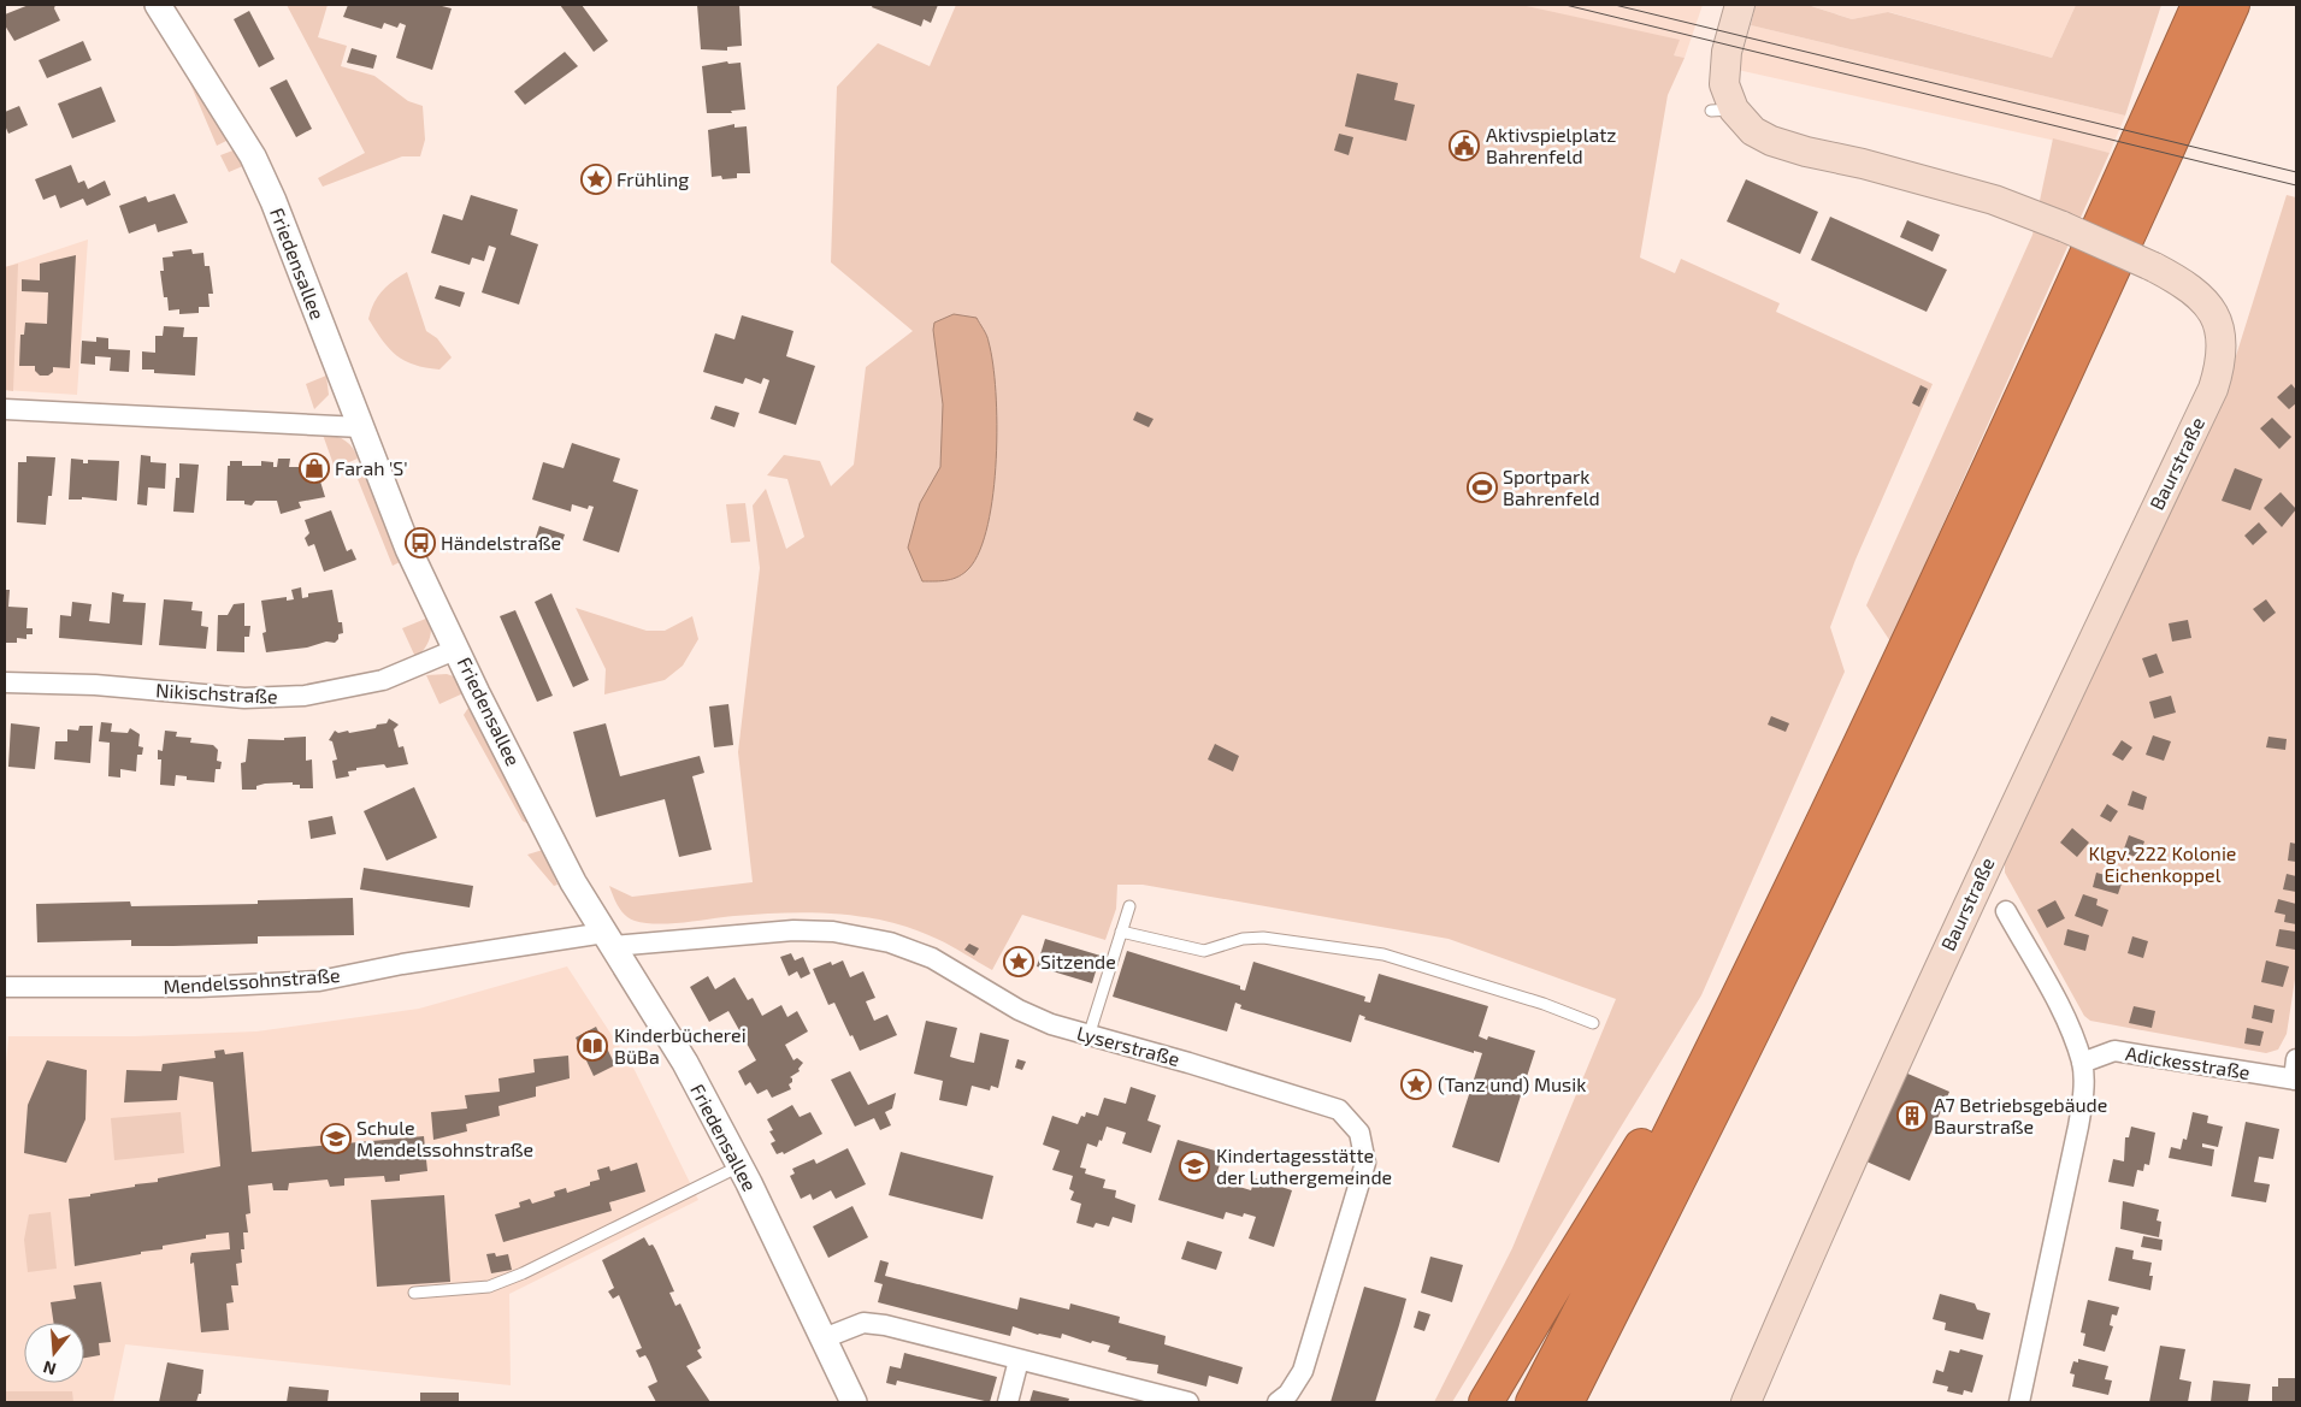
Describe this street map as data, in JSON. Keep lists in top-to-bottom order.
{
  "streets": {
    "main road": ["Baurstraße"],
    "street": [
      "Friedensallee",
      "Nikischstraße",
      "Mendelssohnstraße",
      "Lyserstraße",
      "Adickesstraße"
    ]
  },
  "crossings": [
    ["Friedensallee", "Nikischstraße"],
    ["Friedensallee", "Mendelssohnstraße"],
    ["Friedensallee", "Lyserstraße"],
    ["Baurstraße", "Adickesstraße"],
    ["Mendelssohnstraße", "Lyserstraße"]
  ],
  "parks": ["Klgv. 222 Kolonie Eichenkoppel"],
  "places": {
    "public building": ["Aktivspielplatz Bahrenfeld"],
    "place": ["Frühling", "Sitzende", "(Tanz und) Musik"],
    "shop": ["Farah 'S'"],
    "sports": ["Sportpark Bahrenfeld"],
    "bus stop": ["Händelstraße"],
    "library": ["Kinderbücherei BüBa"],
    "building": ["A7 Betriebsgebäude Baurstraße"],
    "school or university": ["Schule Mendelssohnstraße", "Kindertagesstätte der Luthergemeinde"]
  },
  "north": "bottom"
}
